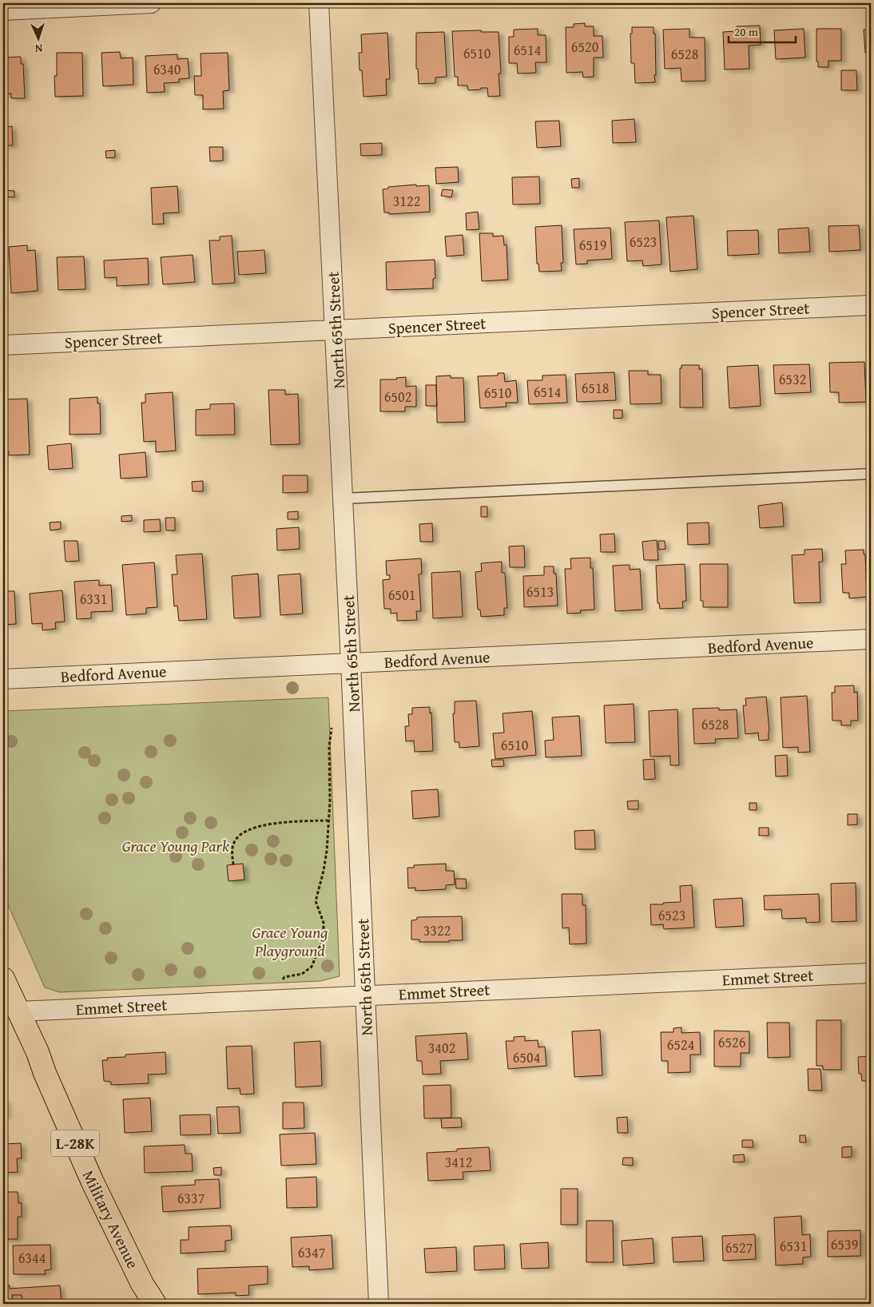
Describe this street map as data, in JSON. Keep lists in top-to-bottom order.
{
  "streets": {
    "main road": ["L-28K", "Military Avenue"],
    "street": [
      "Spencer Street",
      "North 65th Street",
      "Bedford Avenue",
      "Emmet Street"
    ]
  },
  "crossings": [
    ["Spencer Street", "North 65th Street"],
    ["North 65th Street", "Bedford Avenue"],
    ["North 65th Street", "Emmet Street"],
    ["Emmet Street", "Military Avenue"]
  ],
  "parks": ["Grace Young Park", "Grace Young Playground"],
  "house_numbers": [
    "6520",
    "6514",
    "6510",
    "6528",
    "6340",
    "3122",
    "6523",
    "6519",
    "6532",
    "6518",
    "6514",
    "6510",
    "6502",
    "6513",
    "6501",
    "6331",
    "6528",
    "6510",
    "6523",
    "3322",
    "6526",
    "6524",
    "3402",
    "6504",
    "3412",
    "6337",
    "6539",
    "6531",
    "6527",
    "6347",
    "6344"
  ],
  "scale_bar": "20 m",
  "north": "bottom"
}
